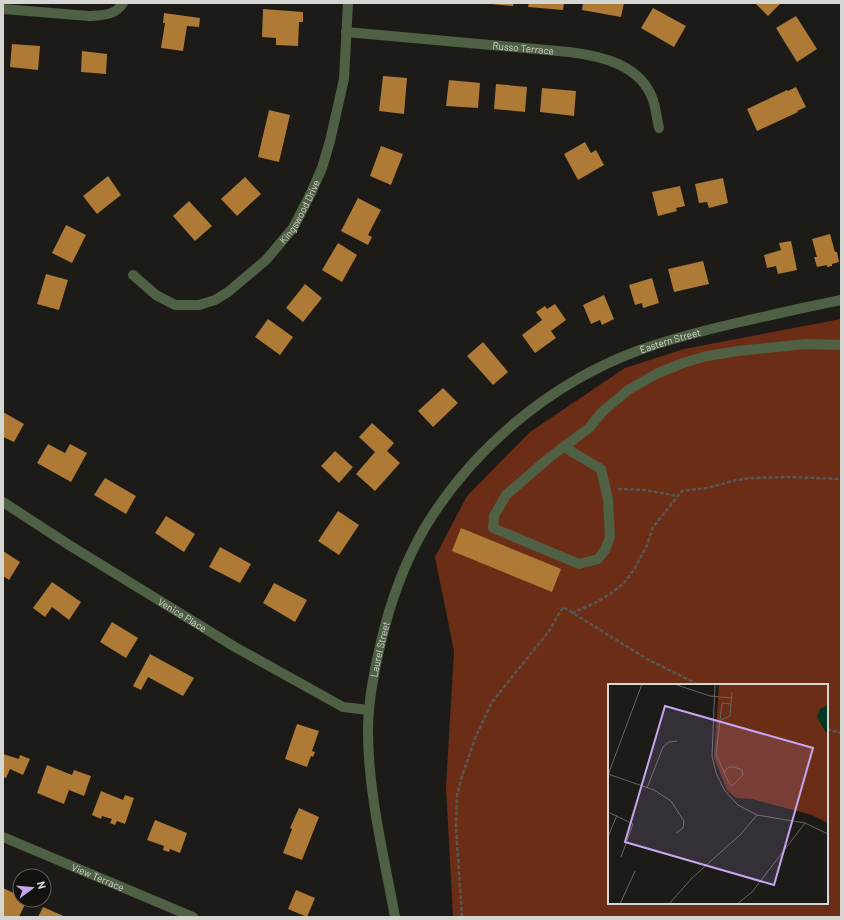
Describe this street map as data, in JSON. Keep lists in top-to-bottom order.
{
  "streets": {
    "street": [
      "Russo Terrace",
      "Kingswood Drive",
      "Eastern Street",
      "Venice Place",
      "Laurel Street",
      "View Terrace"
    ]
  },
  "crossings": [
    ["Russo Terrace", "Kingswood Drive"],
    ["Eastern Street", "Laurel Street"],
    ["Venice Place", "Laurel Street"]
  ],
  "north": "right"
}
